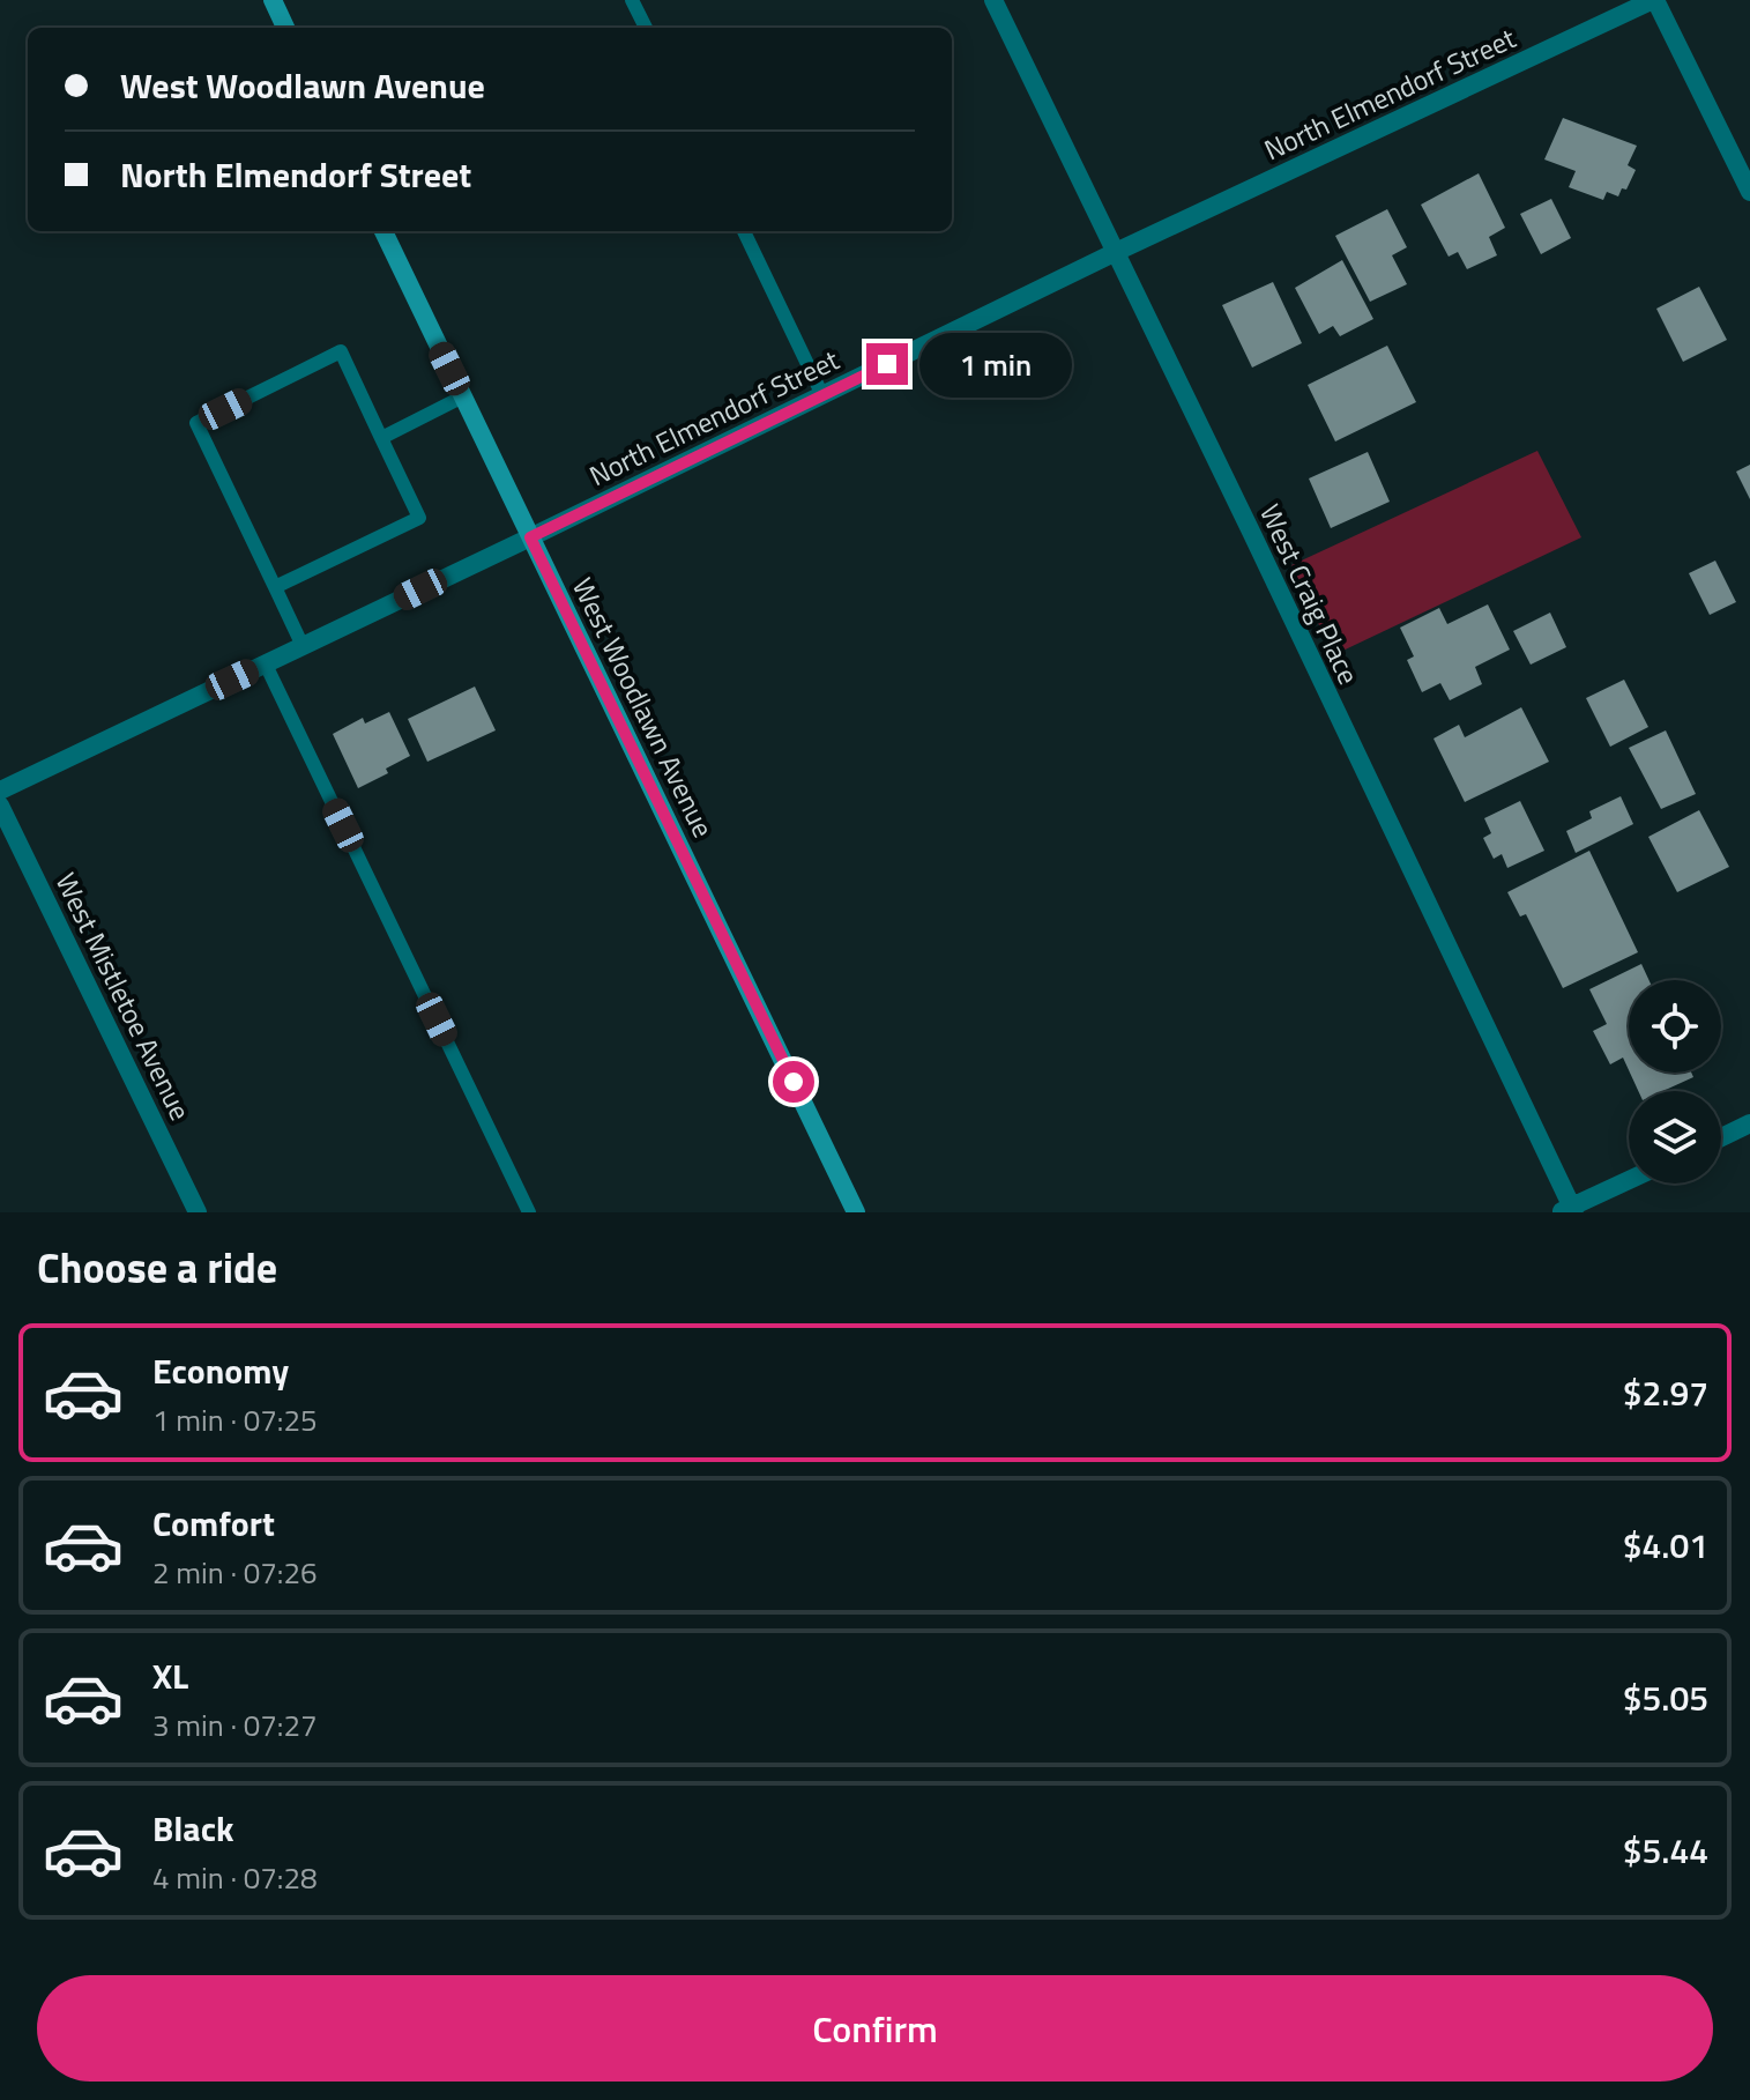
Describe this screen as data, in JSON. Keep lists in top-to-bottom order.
{
  "streets": {
    "street": [
      "North Elmendorf Street",
      "West Craig Place",
      "West Woodlawn Avenue",
      "West Mistletoe Avenue"
    ]
  },
  "crossings": [
    ["North Elmendorf Street", "West Craig Place"],
    ["North Elmendorf Street", "West Woodlawn Avenue"]
  ],
  "page": {
    "banner": ["West Woodlawn Avenue", "North Elmendorf Street"],
    "bubble": "1 min",
    "heading": "Choose a ride",
    "list": [
      {
        "name": "Economy",
        "note": "1 min · 07:25",
        "value": "$2.97"
      },
      {
        "name": "Comfort",
        "note": "2 min · 07:26",
        "value": "$4.01"
      },
      {
        "name": "XL",
        "note": "3 min · 07:27",
        "value": "$5.05"
      },
      {
        "name": "Black",
        "note": "4 min · 07:28",
        "value": "$5.44"
      }
    ],
    "buttons": "Confirm"
  }
}
